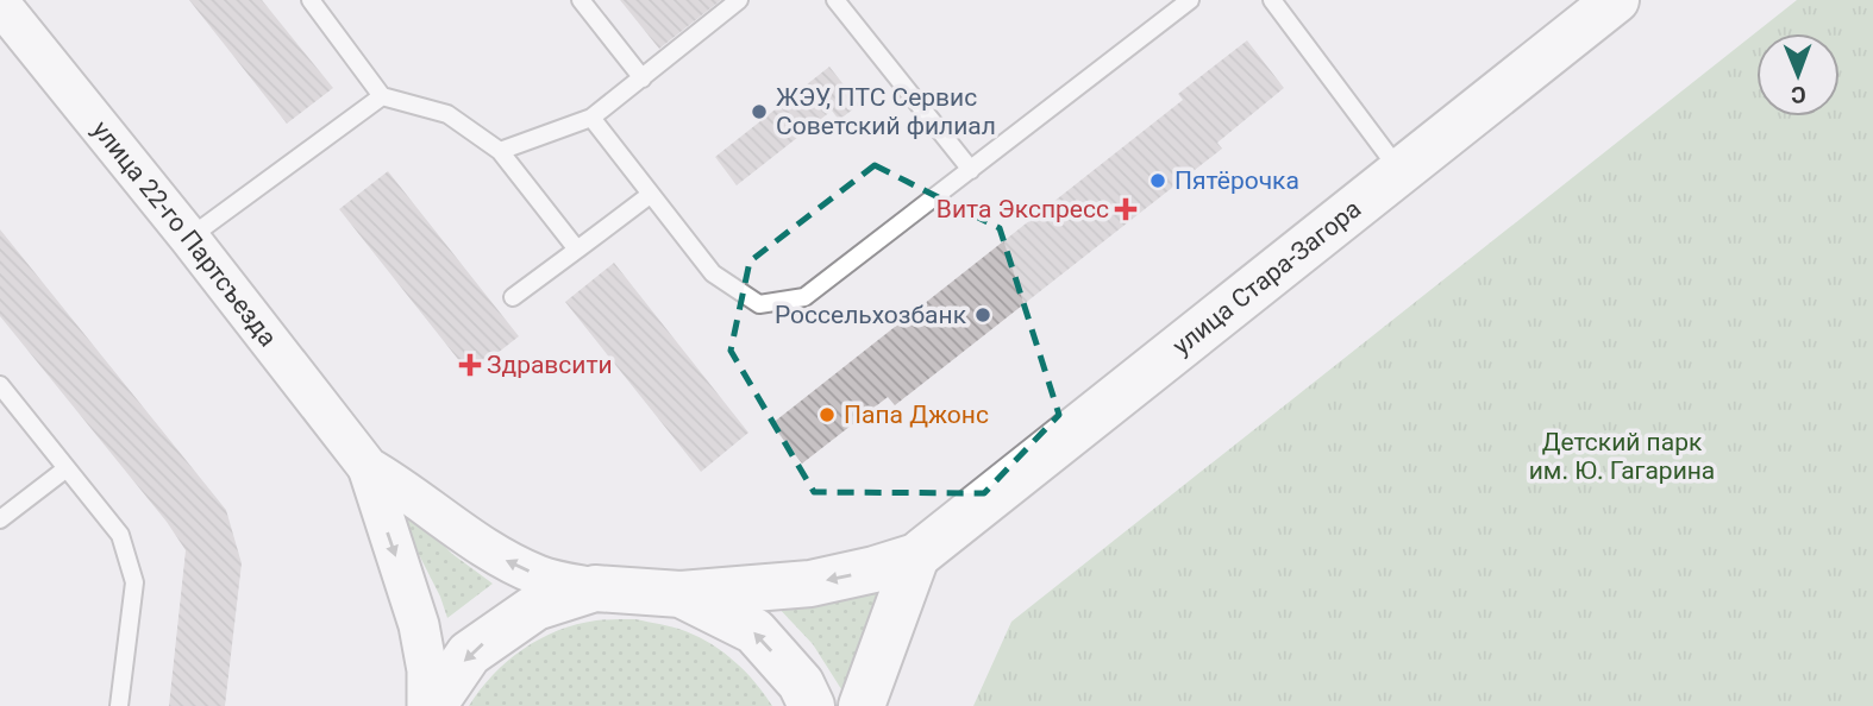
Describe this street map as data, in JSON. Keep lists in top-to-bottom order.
{
  "streets": {
    "main road": ["улица Стара-Загора"],
    "street": ["улица 22-го Партсъезда"]
  },
  "parks": ["Детский парк им. Ю. Гагарина"],
  "places": {
    "other": [
      "ЖЭУ, ПТС Сервис Советский филиал",
      "Пятёрочка",
      "Россельхозбанк",
      "Папа Джонс"
    ],
    "health": ["Вита Экспресс", "Здравсити"]
  },
  "north": "bottom"
}
